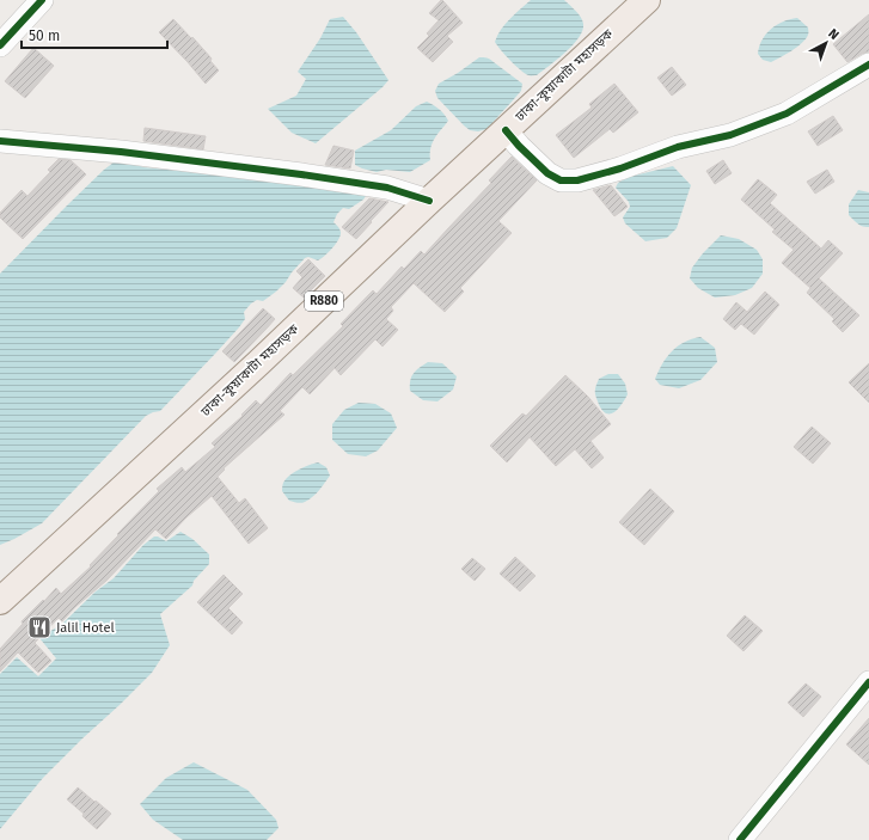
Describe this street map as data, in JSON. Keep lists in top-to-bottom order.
{
  "streets": {
    "main road": ["ঢাকা-কুয়াকাটা মহাসড়ক", "R880"]
  },
  "places": {
    "restaurant": ["Jalil Hotel"]
  },
  "scale_bar": "50 m",
  "north": "top right"
}
